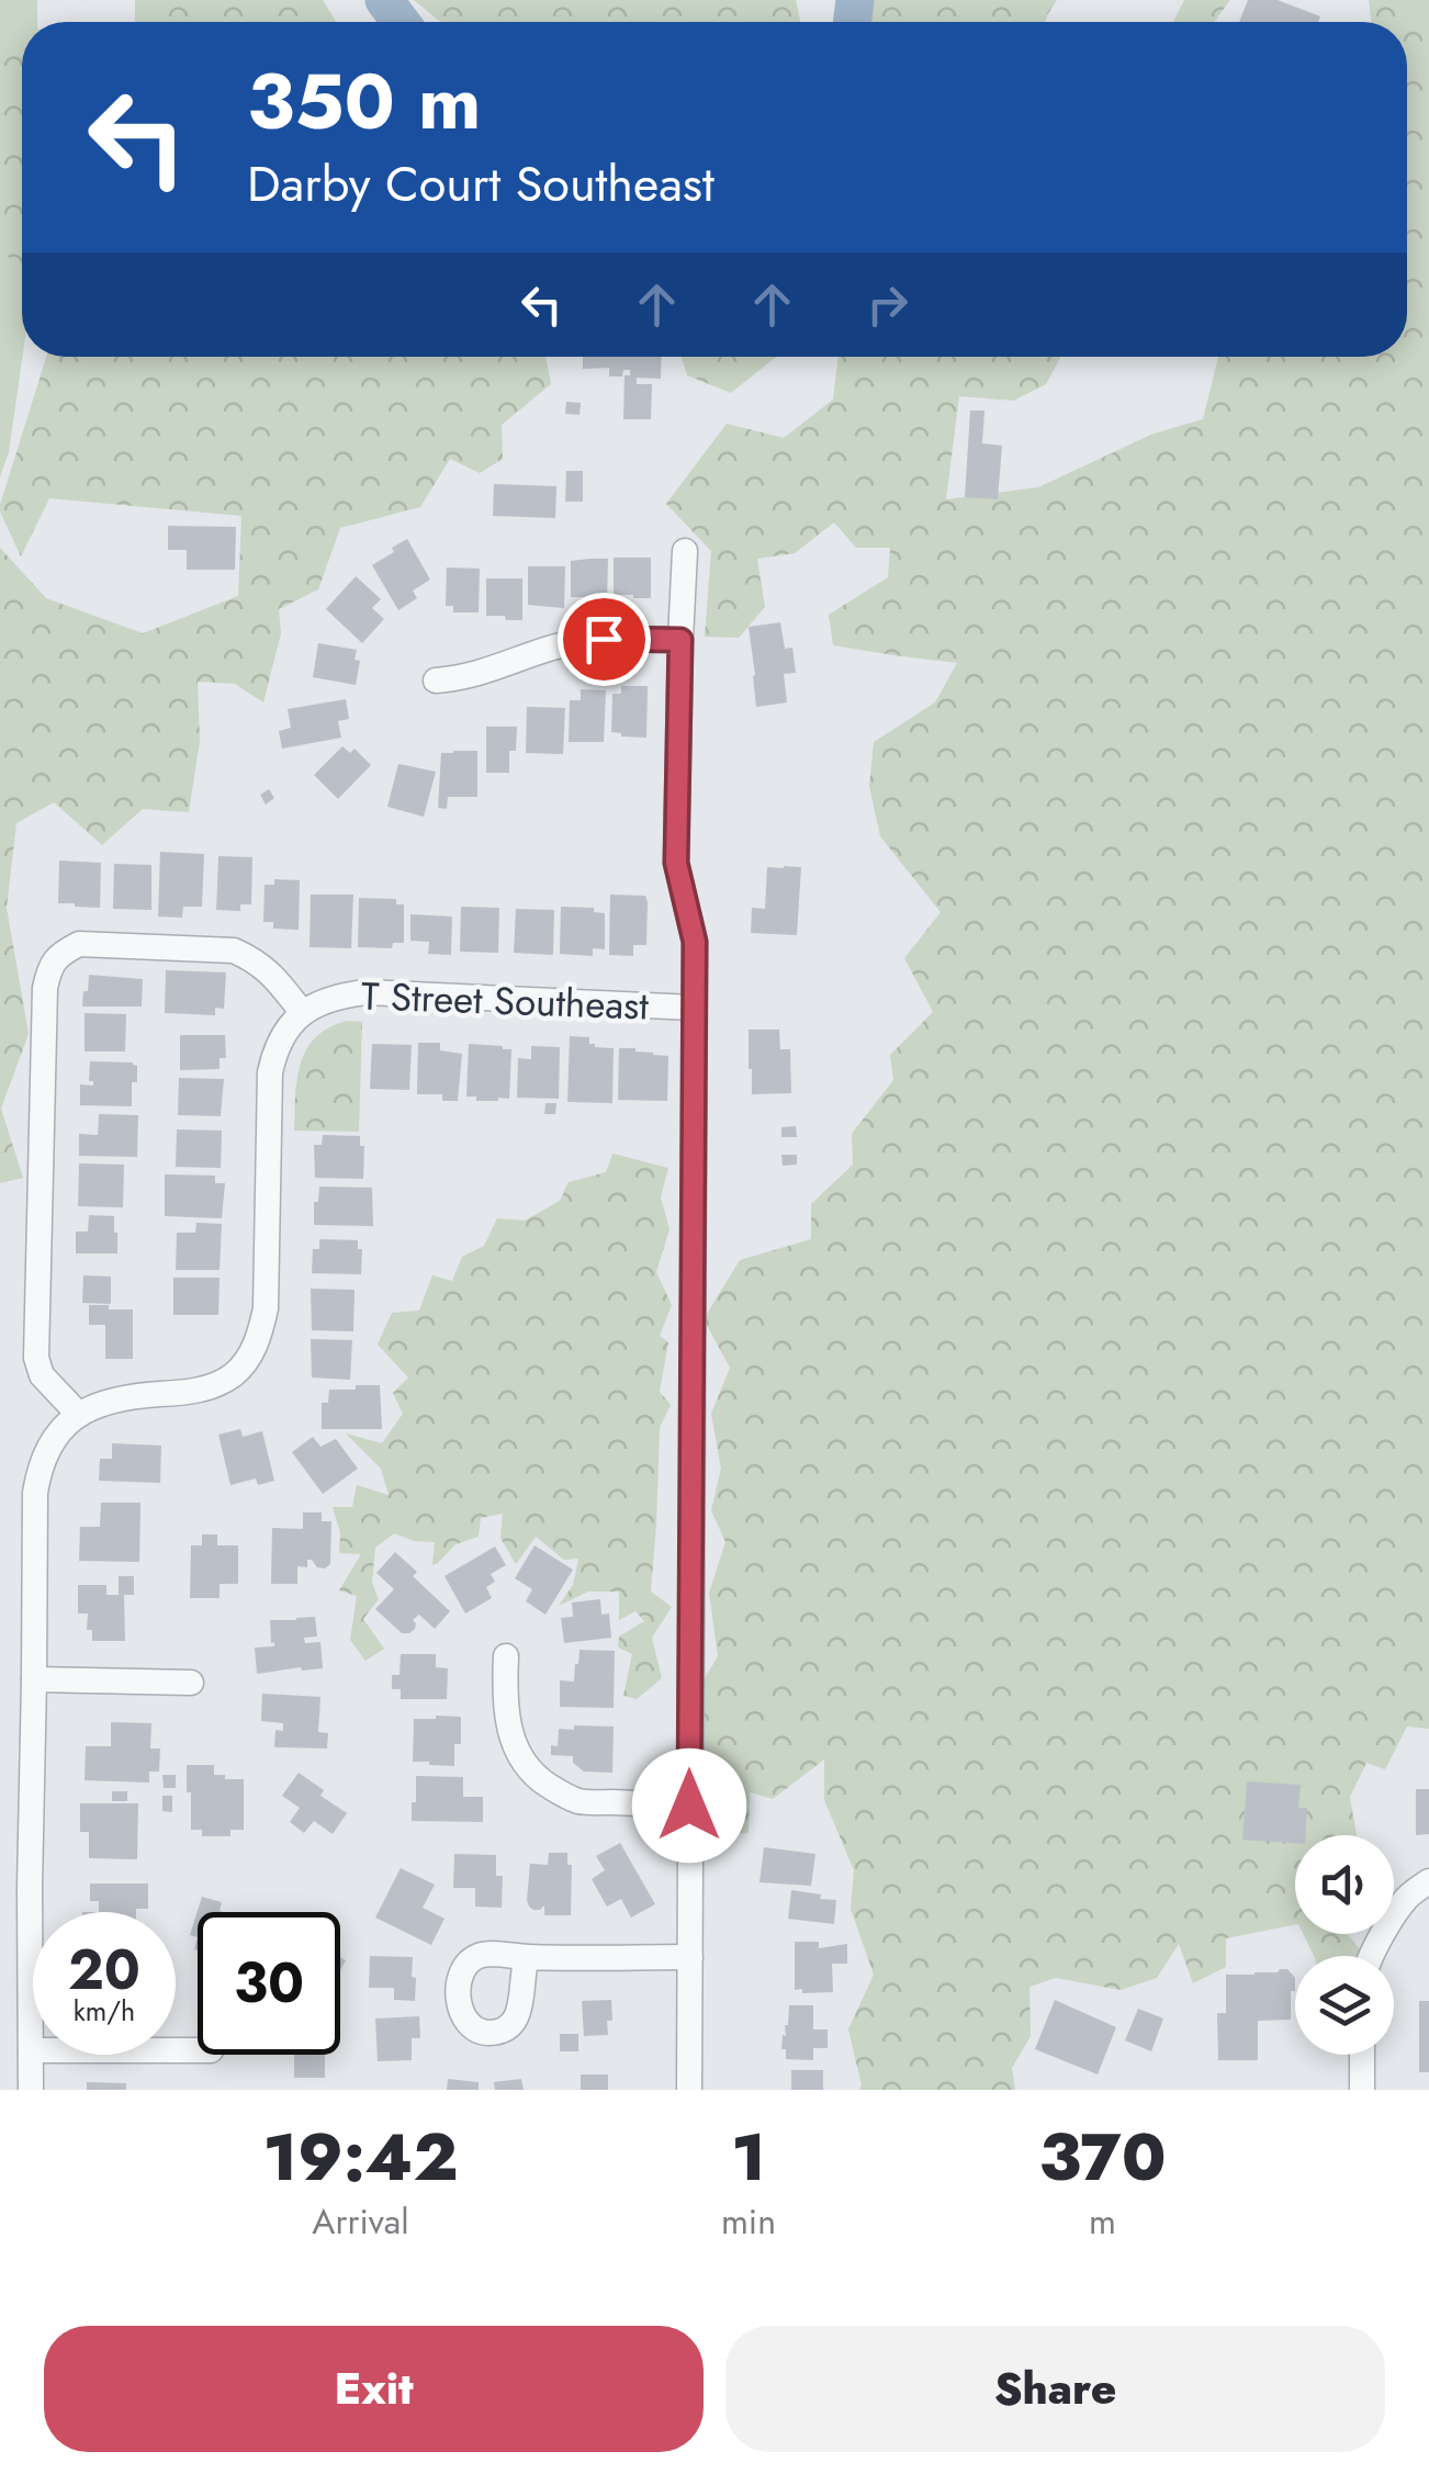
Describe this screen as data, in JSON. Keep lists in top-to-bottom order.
{
  "streets": {
    "street": ["T Street Southeast"]
  },
  "page": {
    "turn": ["350 m", "Darby Court Southeast"],
    "speed": "20 km/h",
    "limit": "30",
    "eta": [
      "19:42",
      "Arrival",
      "1",
      "min",
      "370",
      "m"
    ],
    "buttons": ["Exit", "Share"]
  }
}
